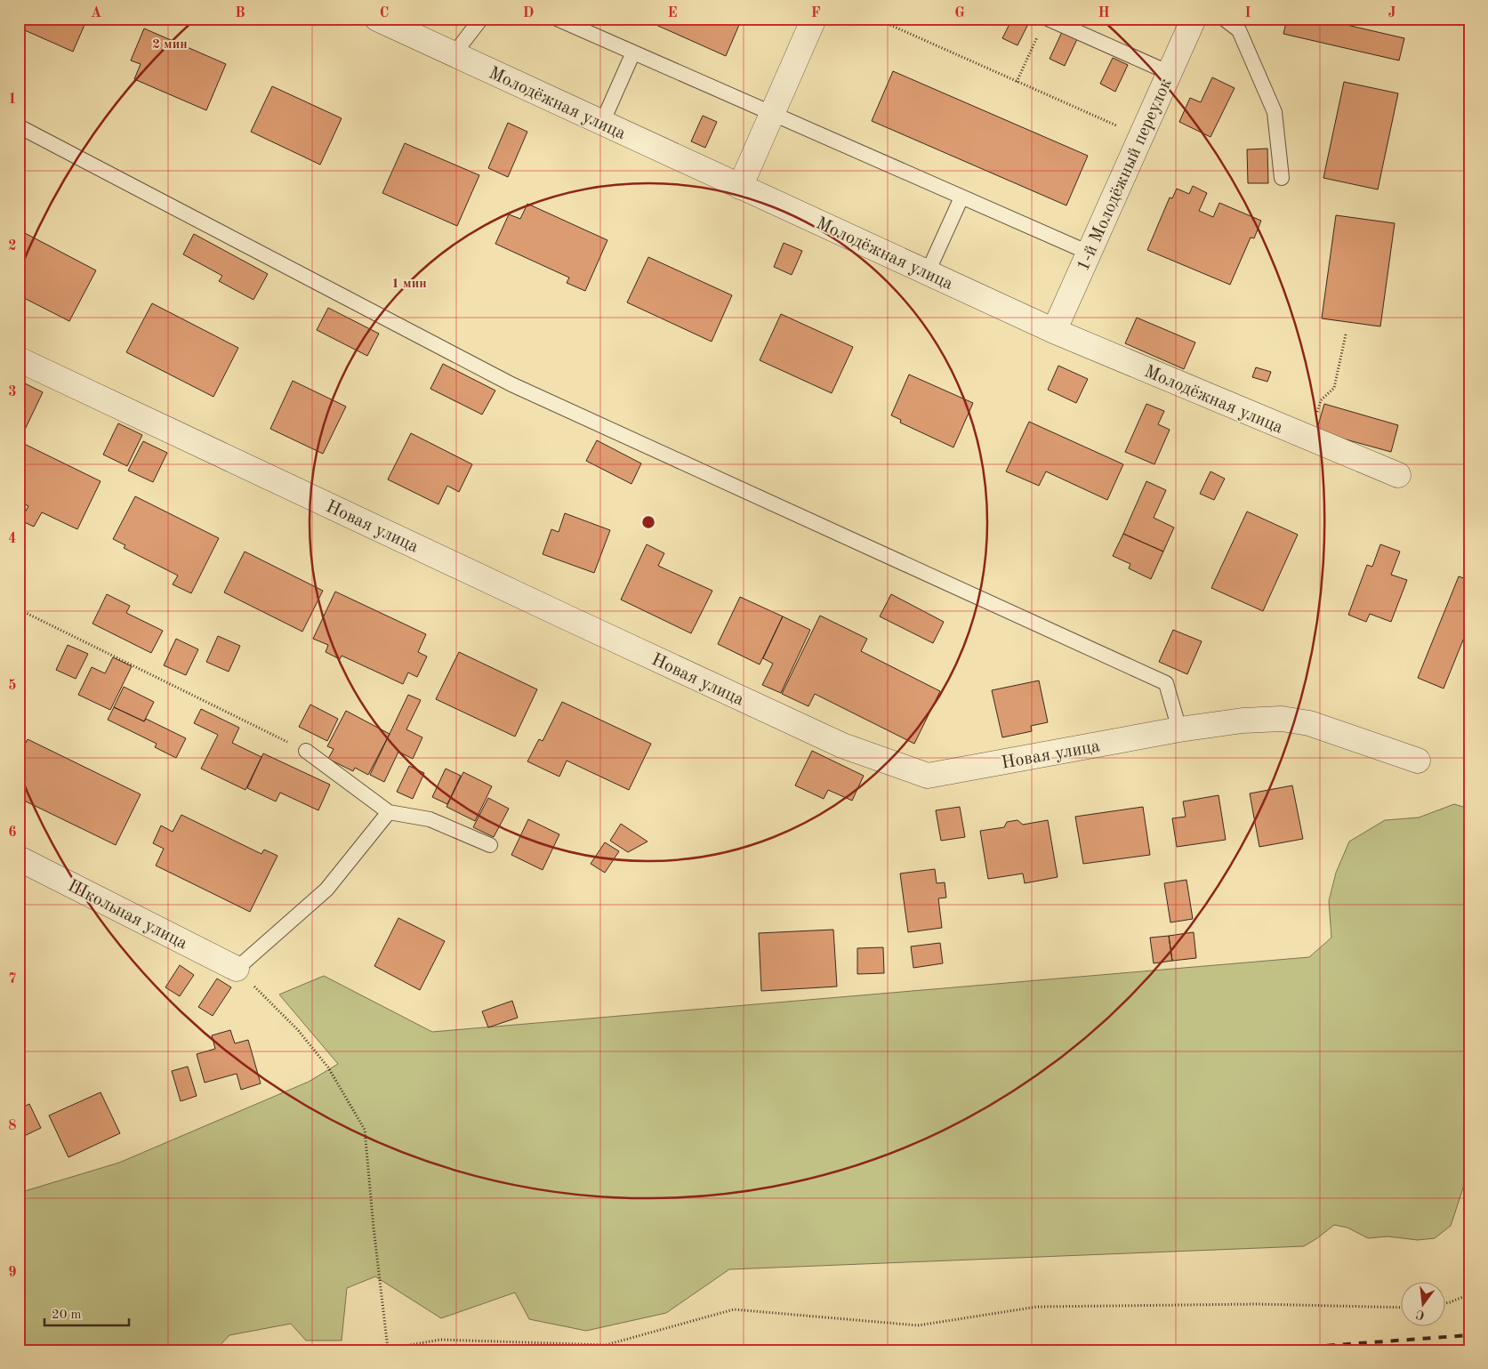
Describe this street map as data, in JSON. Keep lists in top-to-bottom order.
{
  "streets": {
    "street": [
      "Молодёжная улица",
      "1-й Молодёжный переулок",
      "Новая улица",
      "Школьная улица"
    ]
  },
  "crossings": [
    ["Молодёжная улица", "1-й Молодёжный переулок"]
  ],
  "scale_bar": "20 m",
  "north": "bottom",
  "grid": {
    "columns": [
      "A",
      "B",
      "C",
      "D",
      "E",
      "F",
      "G",
      "H",
      "I",
      "J"
    ],
    "rows": [
      "1",
      "2",
      "3",
      "4",
      "5",
      "6",
      "7",
      "8",
      "9"
    ]
  },
  "rings": ["2 мин", "1 мин"]
}
